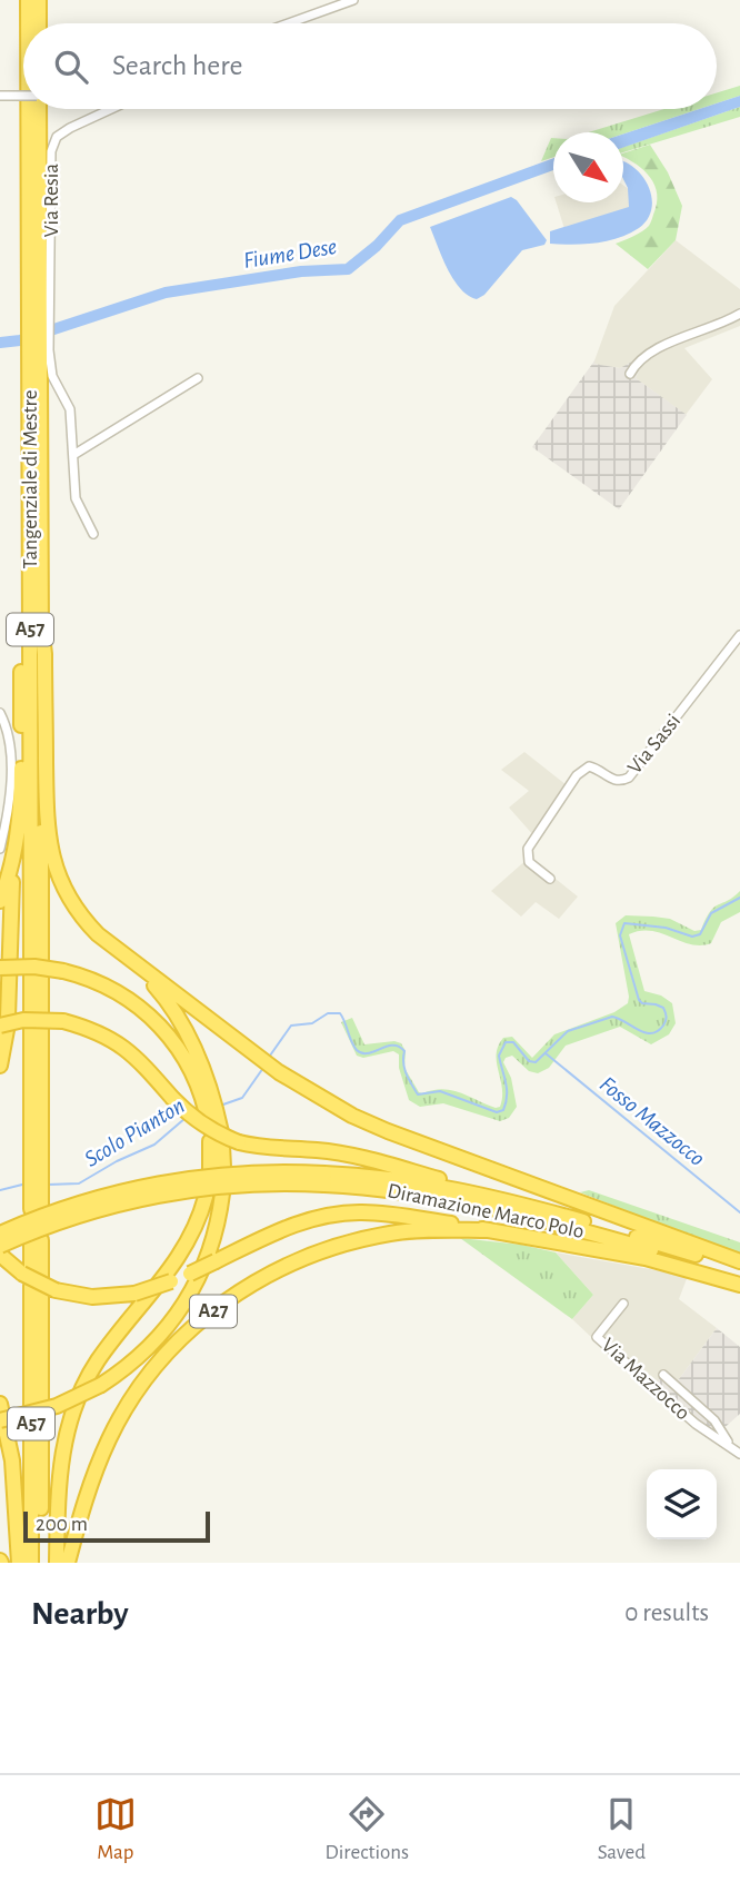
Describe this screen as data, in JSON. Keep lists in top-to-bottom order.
{
  "streets": {
    "highway": [
      "Tangenziale di Mestre",
      "A57",
      "Diramazione Marco Polo",
      "A27"
    ],
    "street": ["Via Resia", "Via Sassi", "Via Mazzocco"]
  },
  "crossings": [
    ["Via Resia", "Tangenziale di Mestre"],
    ["Tangenziale di Mestre", "A57"],
    ["A57", "A27"],
    ["Diramazione Marco Polo", "A27"]
  ],
  "water": ["Fiume Dese", "Fosso Mazzocco", "Scolo Pianton"],
  "scale_bar": "200 m",
  "north": "bottom right",
  "page": {
    "search": "Search here",
    "scale": "200 m",
    "heading": ["Nearby", "0 results"],
    "nav": ["Map", "Directions", "Saved"]
  }
}
